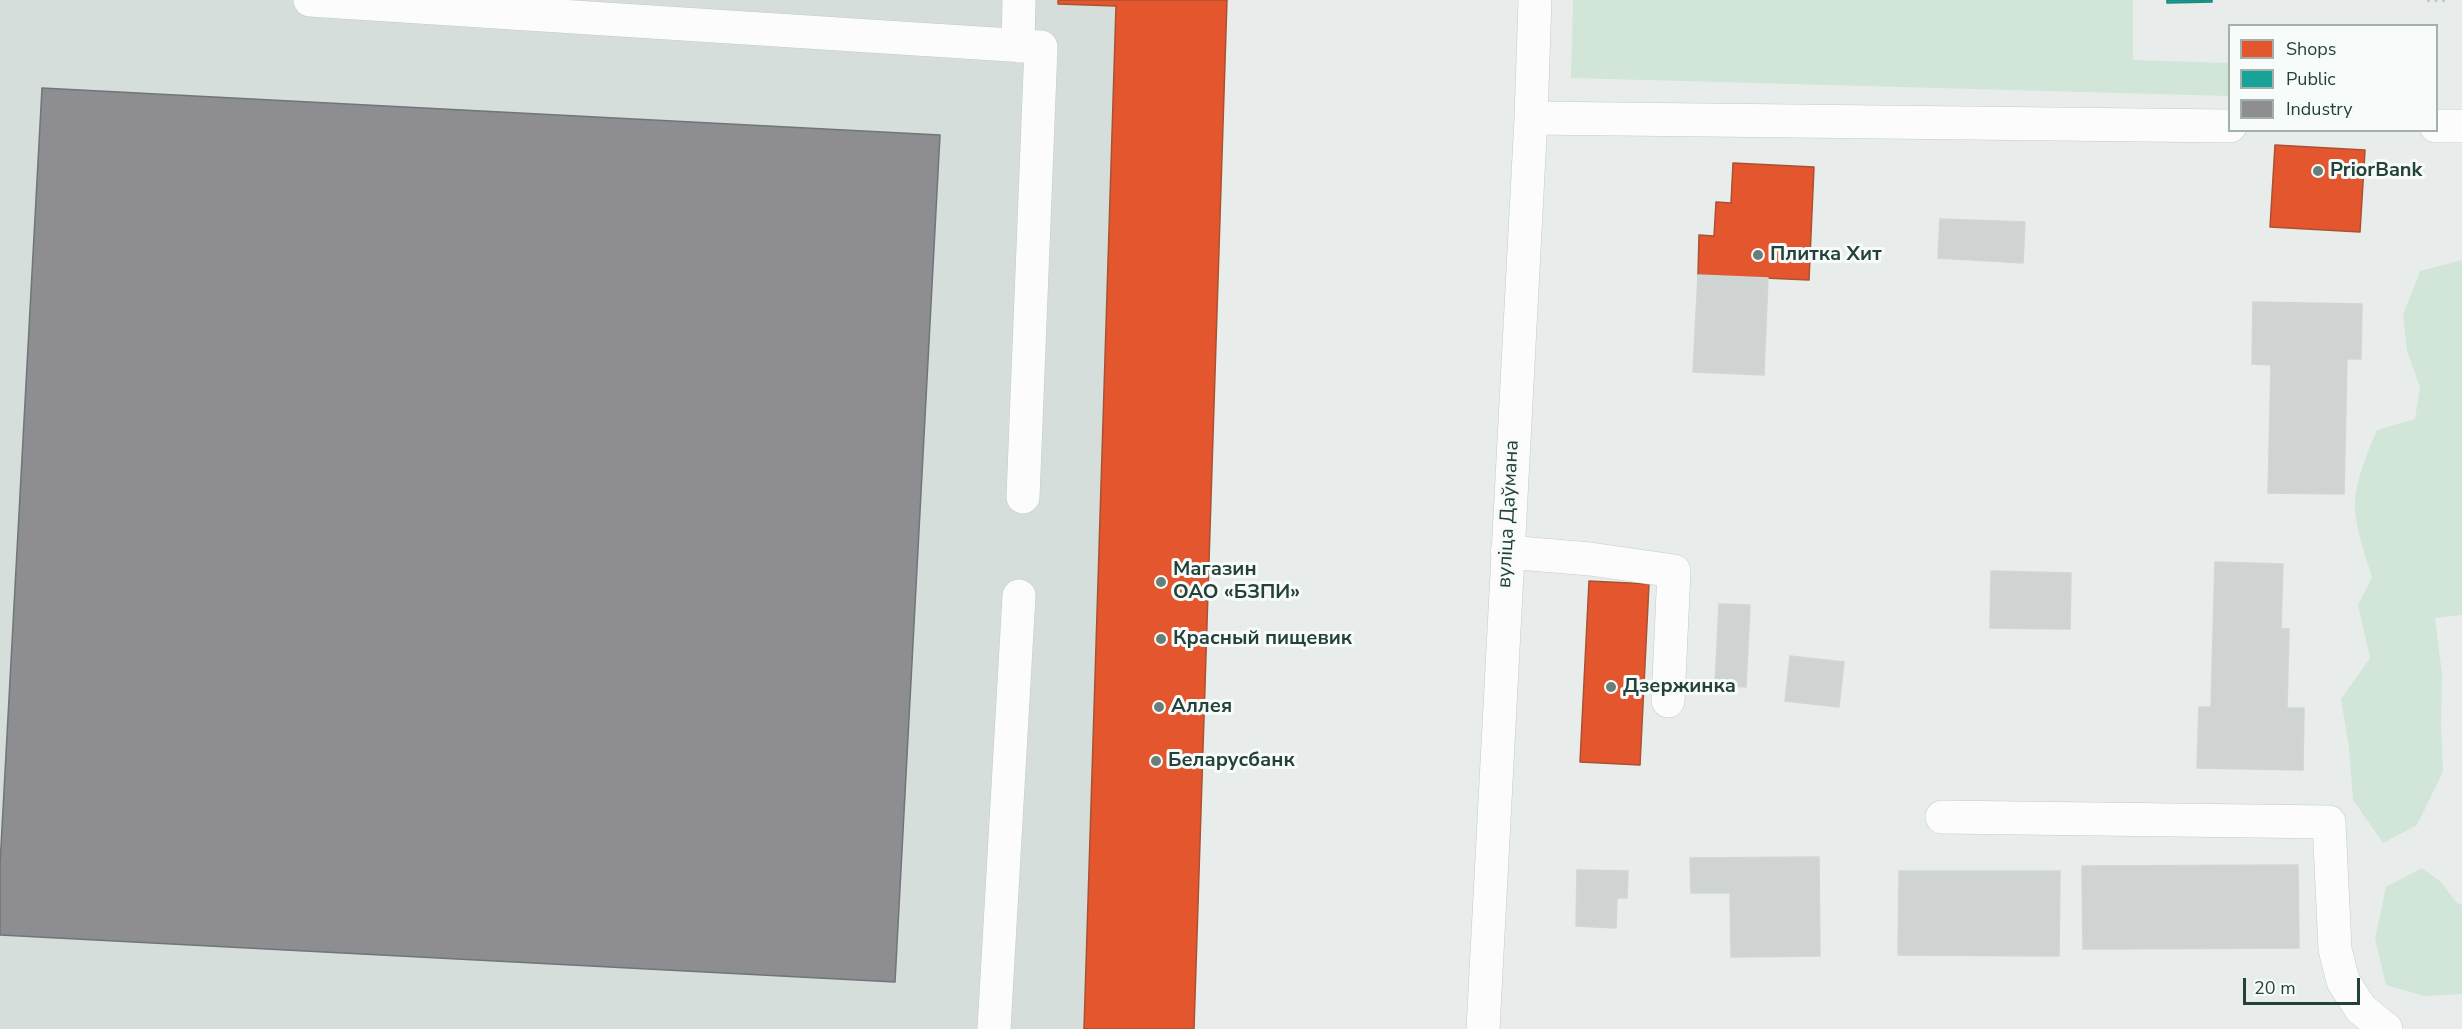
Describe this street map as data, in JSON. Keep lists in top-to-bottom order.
{
  "streets": {
    "street": ["вуліца Даўмана"]
  },
  "places": [
    "PriorBank",
    "Плитка Хит",
    "Магазин ОАО «БЗПИ»",
    "Красный пищевик",
    "Дзержинка",
    "Аллея",
    "Беларусбанк"
  ],
  "legend": ["Shops", "Public", "Industry"],
  "scale_bar": "20 m"
}
